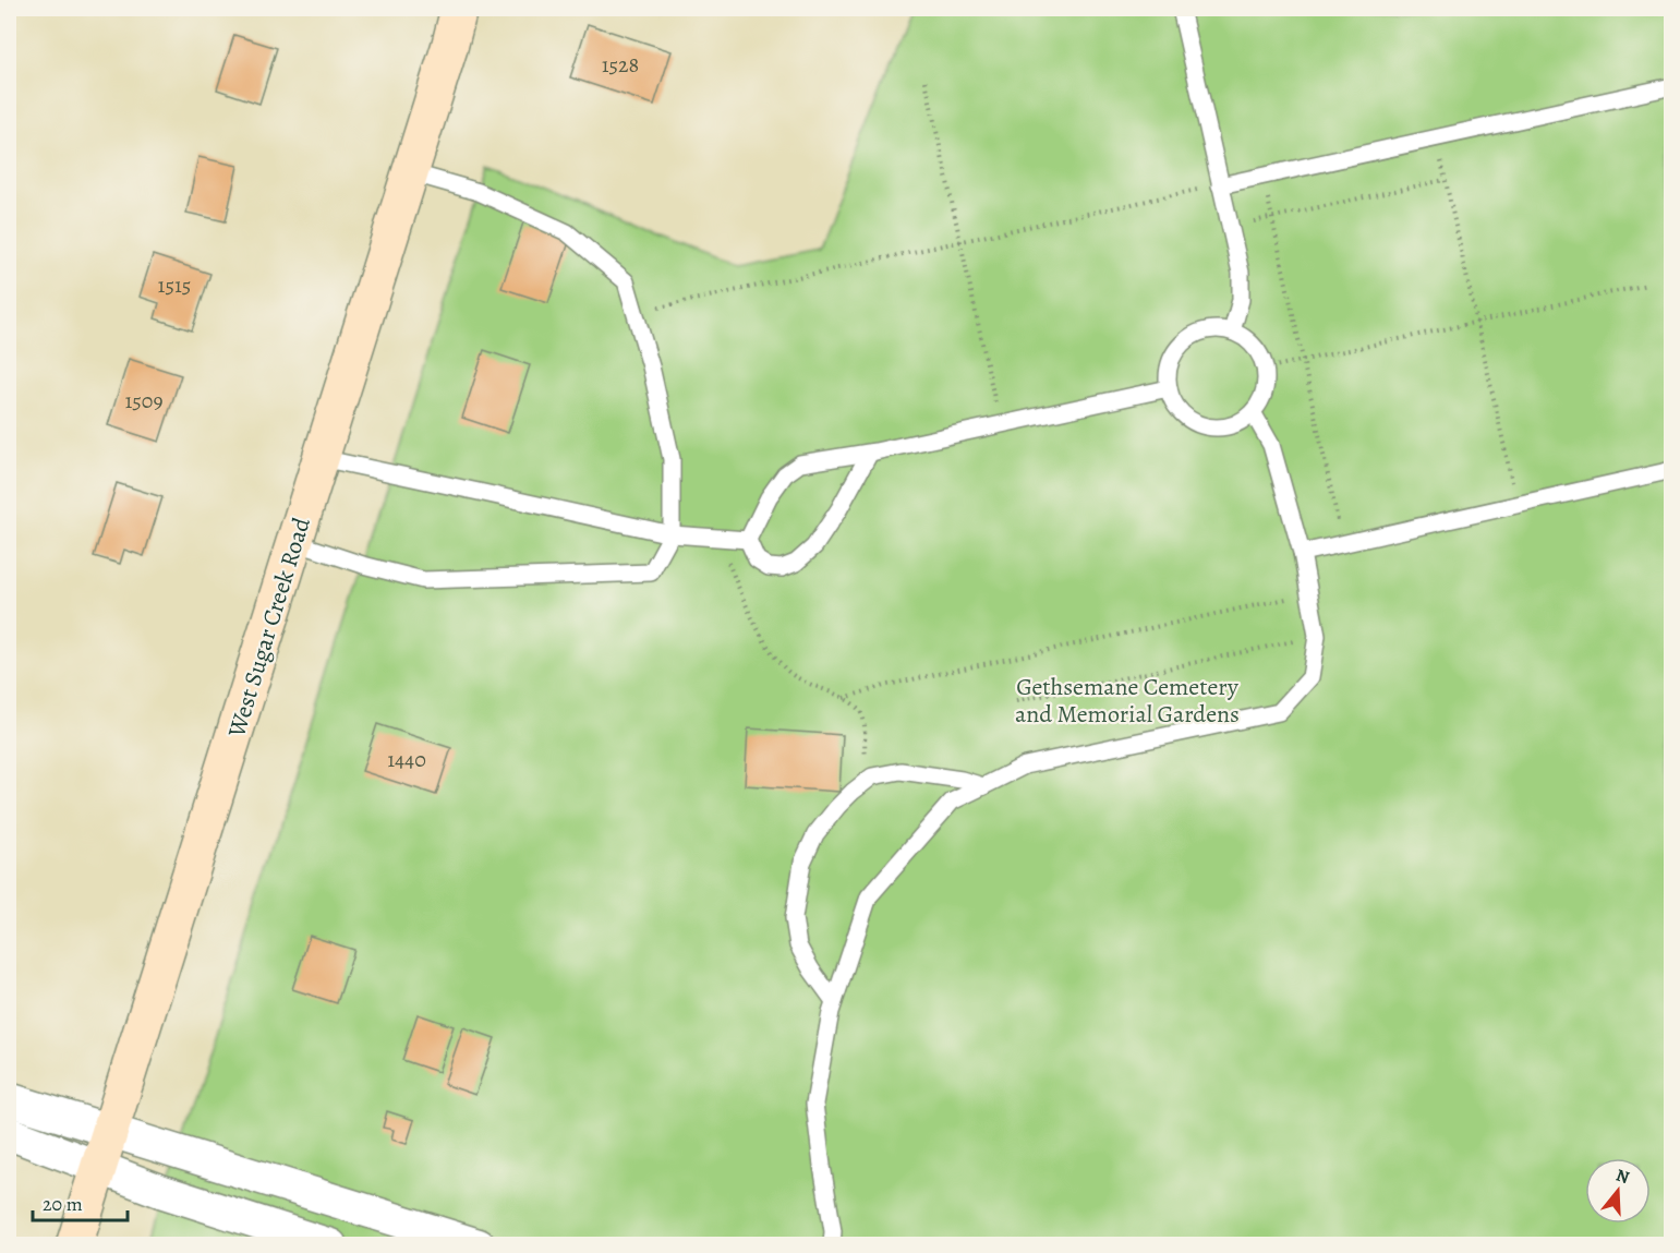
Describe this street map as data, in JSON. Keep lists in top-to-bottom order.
{
  "streets": {
    "main road": ["West Sugar Creek Road"]
  },
  "parks": ["Gethsemane Cemetery and Memorial Gardens"],
  "house_numbers": [
    "1528",
    "1515",
    "1509",
    "1440"
  ],
  "scale_bar": "20 m",
  "north": "top"
}
